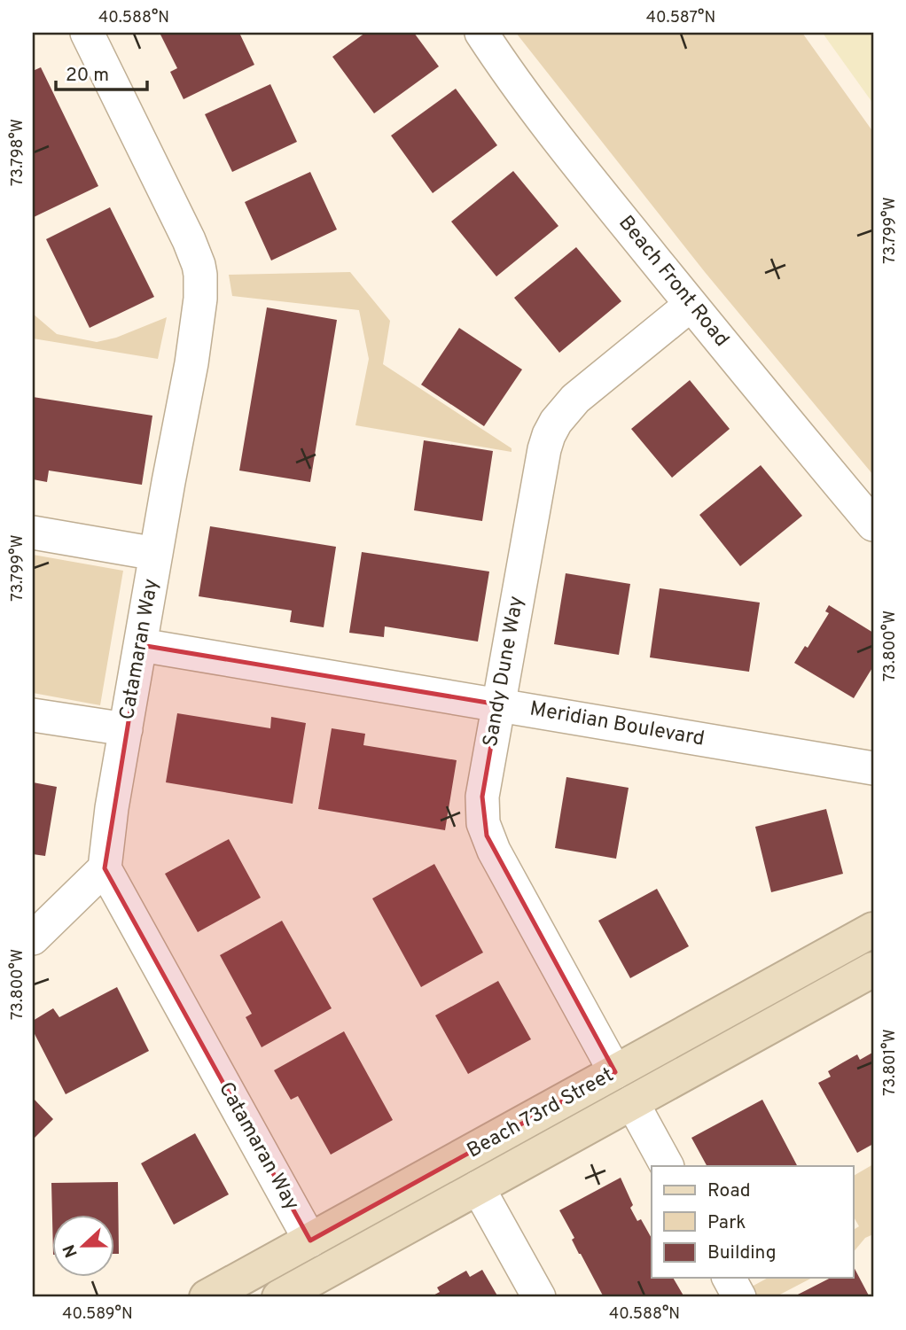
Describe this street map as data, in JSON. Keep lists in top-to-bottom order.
{
  "streets": {
    "street": [
      "Beach Front Road",
      "Catamaran Way",
      "Sandy Dune Way",
      "Meridian Boulevard",
      "Beach 73rd Street"
    ]
  },
  "crossings": [
    ["Beach Front Road", "Sandy Dune Way"],
    ["Catamaran Way", "Meridian Boulevard"],
    ["Catamaran Way", "Beach 73rd Street"],
    ["Sandy Dune Way", "Meridian Boulevard"],
    ["Sandy Dune Way", "Beach 73rd Street"]
  ],
  "legend": ["Road", "Park", "Building"],
  "scale_bar": "20 m",
  "north": "left",
  "coordinates": [
    "40.588°N",
    "40.587°N",
    "73.798°W",
    "73.799°W",
    "73.800°W",
    "73.801°W",
    "40.589°N"
  ]
}
